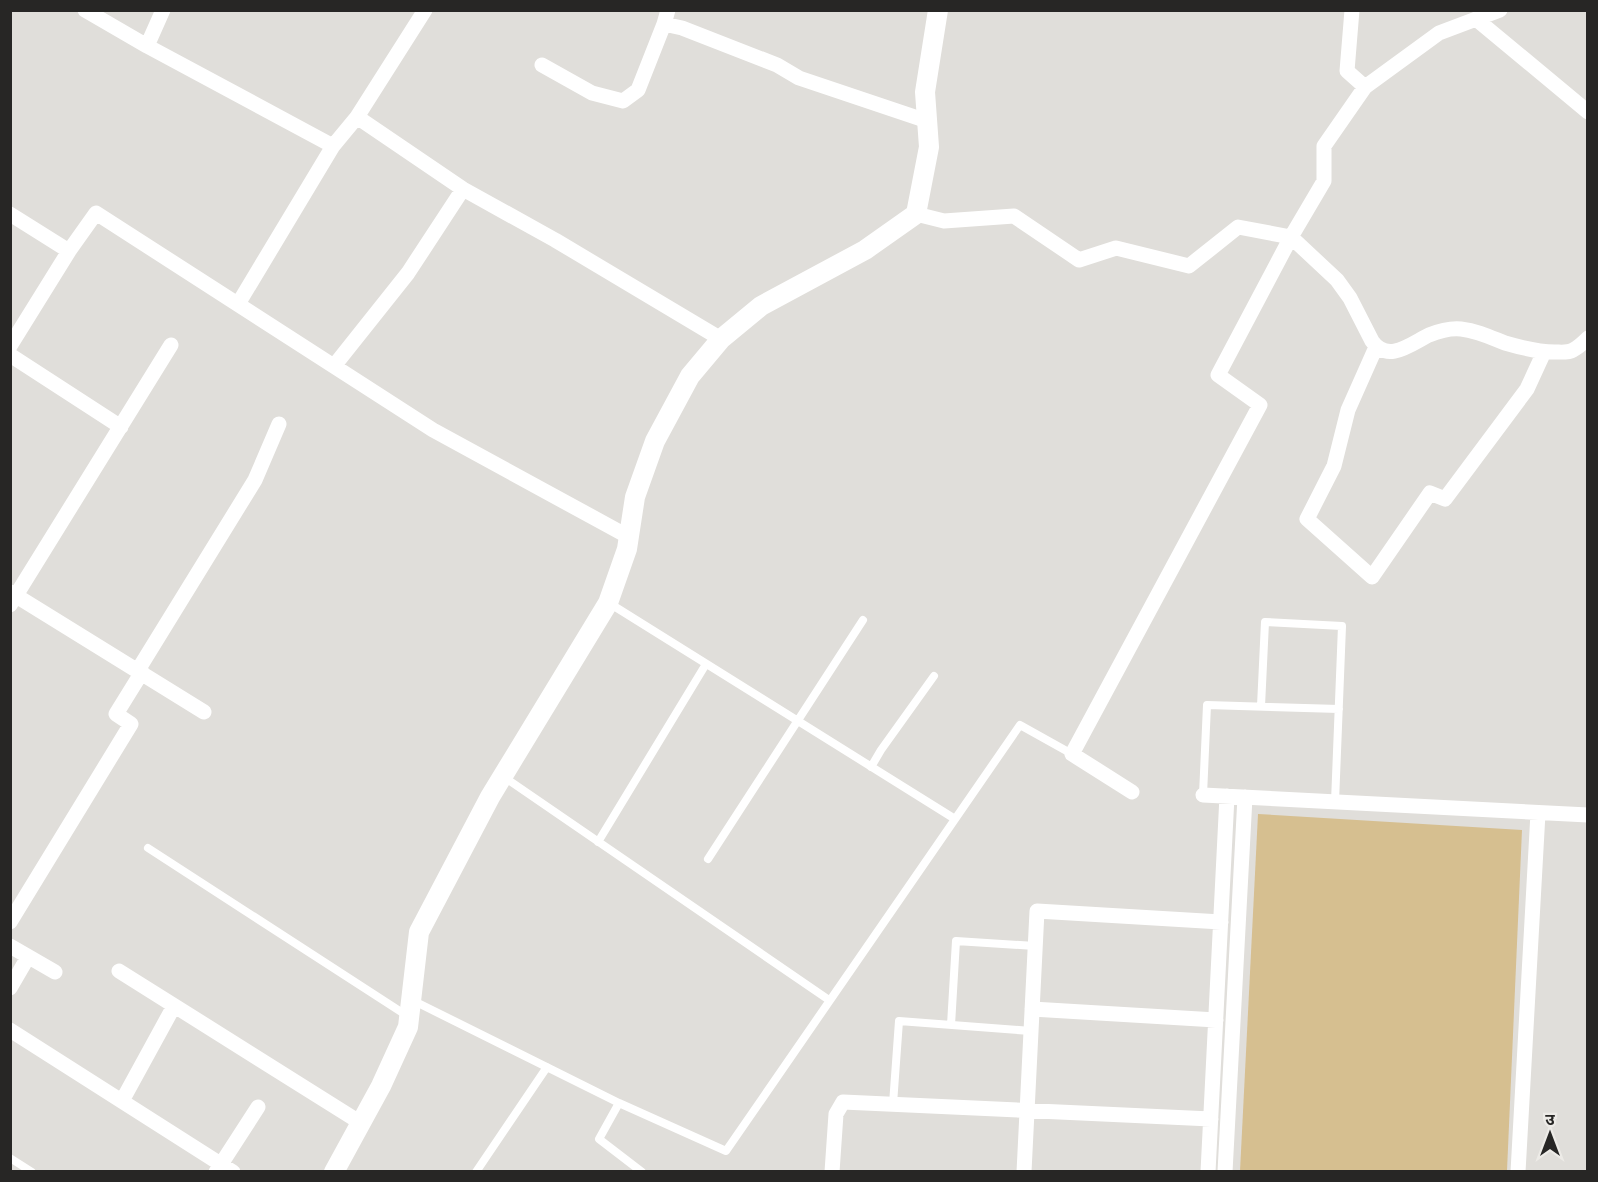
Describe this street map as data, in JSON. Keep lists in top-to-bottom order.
{
  "north": "top"
}
